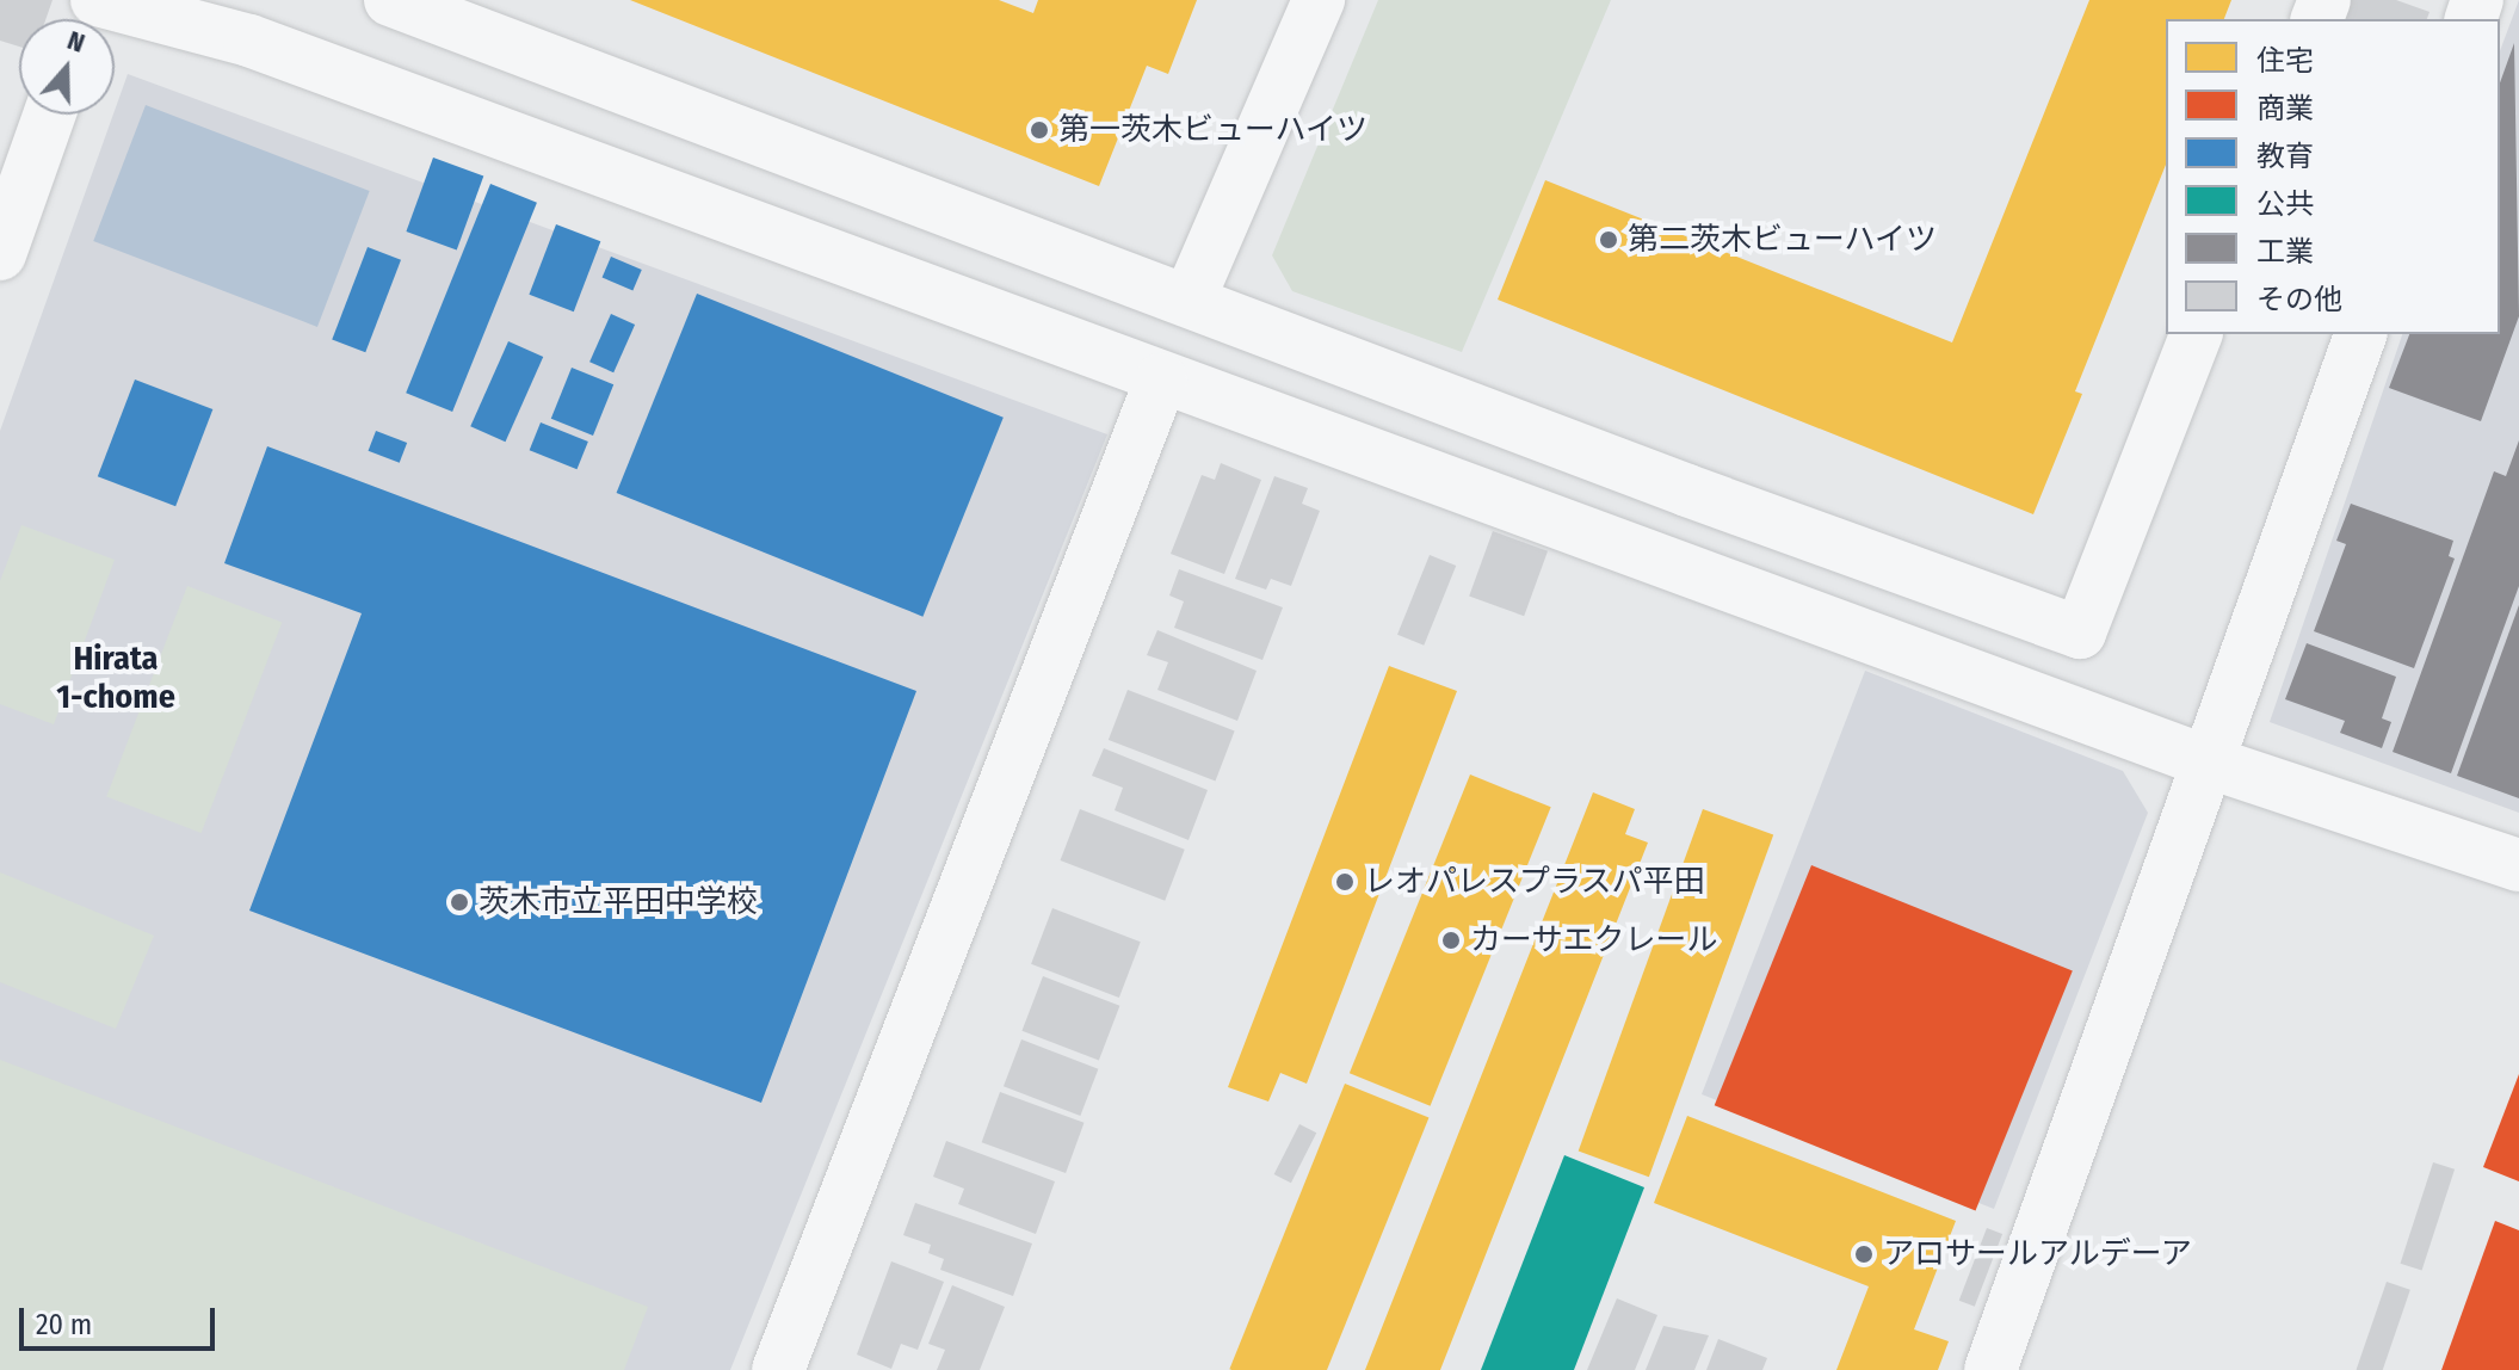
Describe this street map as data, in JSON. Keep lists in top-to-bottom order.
{
  "districts": ["Hirata 1-chome"],
  "places": [
    "第一茨木ビューハイツ",
    "第二茨木ビューハイツ",
    "レオパレスプラスパ平田",
    "茨木市立平田中学校",
    "カーサエクレール",
    "アロサールアルデーア"
  ],
  "legend": [
    "住宅",
    "商業",
    "教育",
    "公共",
    "工業",
    "その他"
  ],
  "scale_bar": "20 m",
  "north": "top"
}
